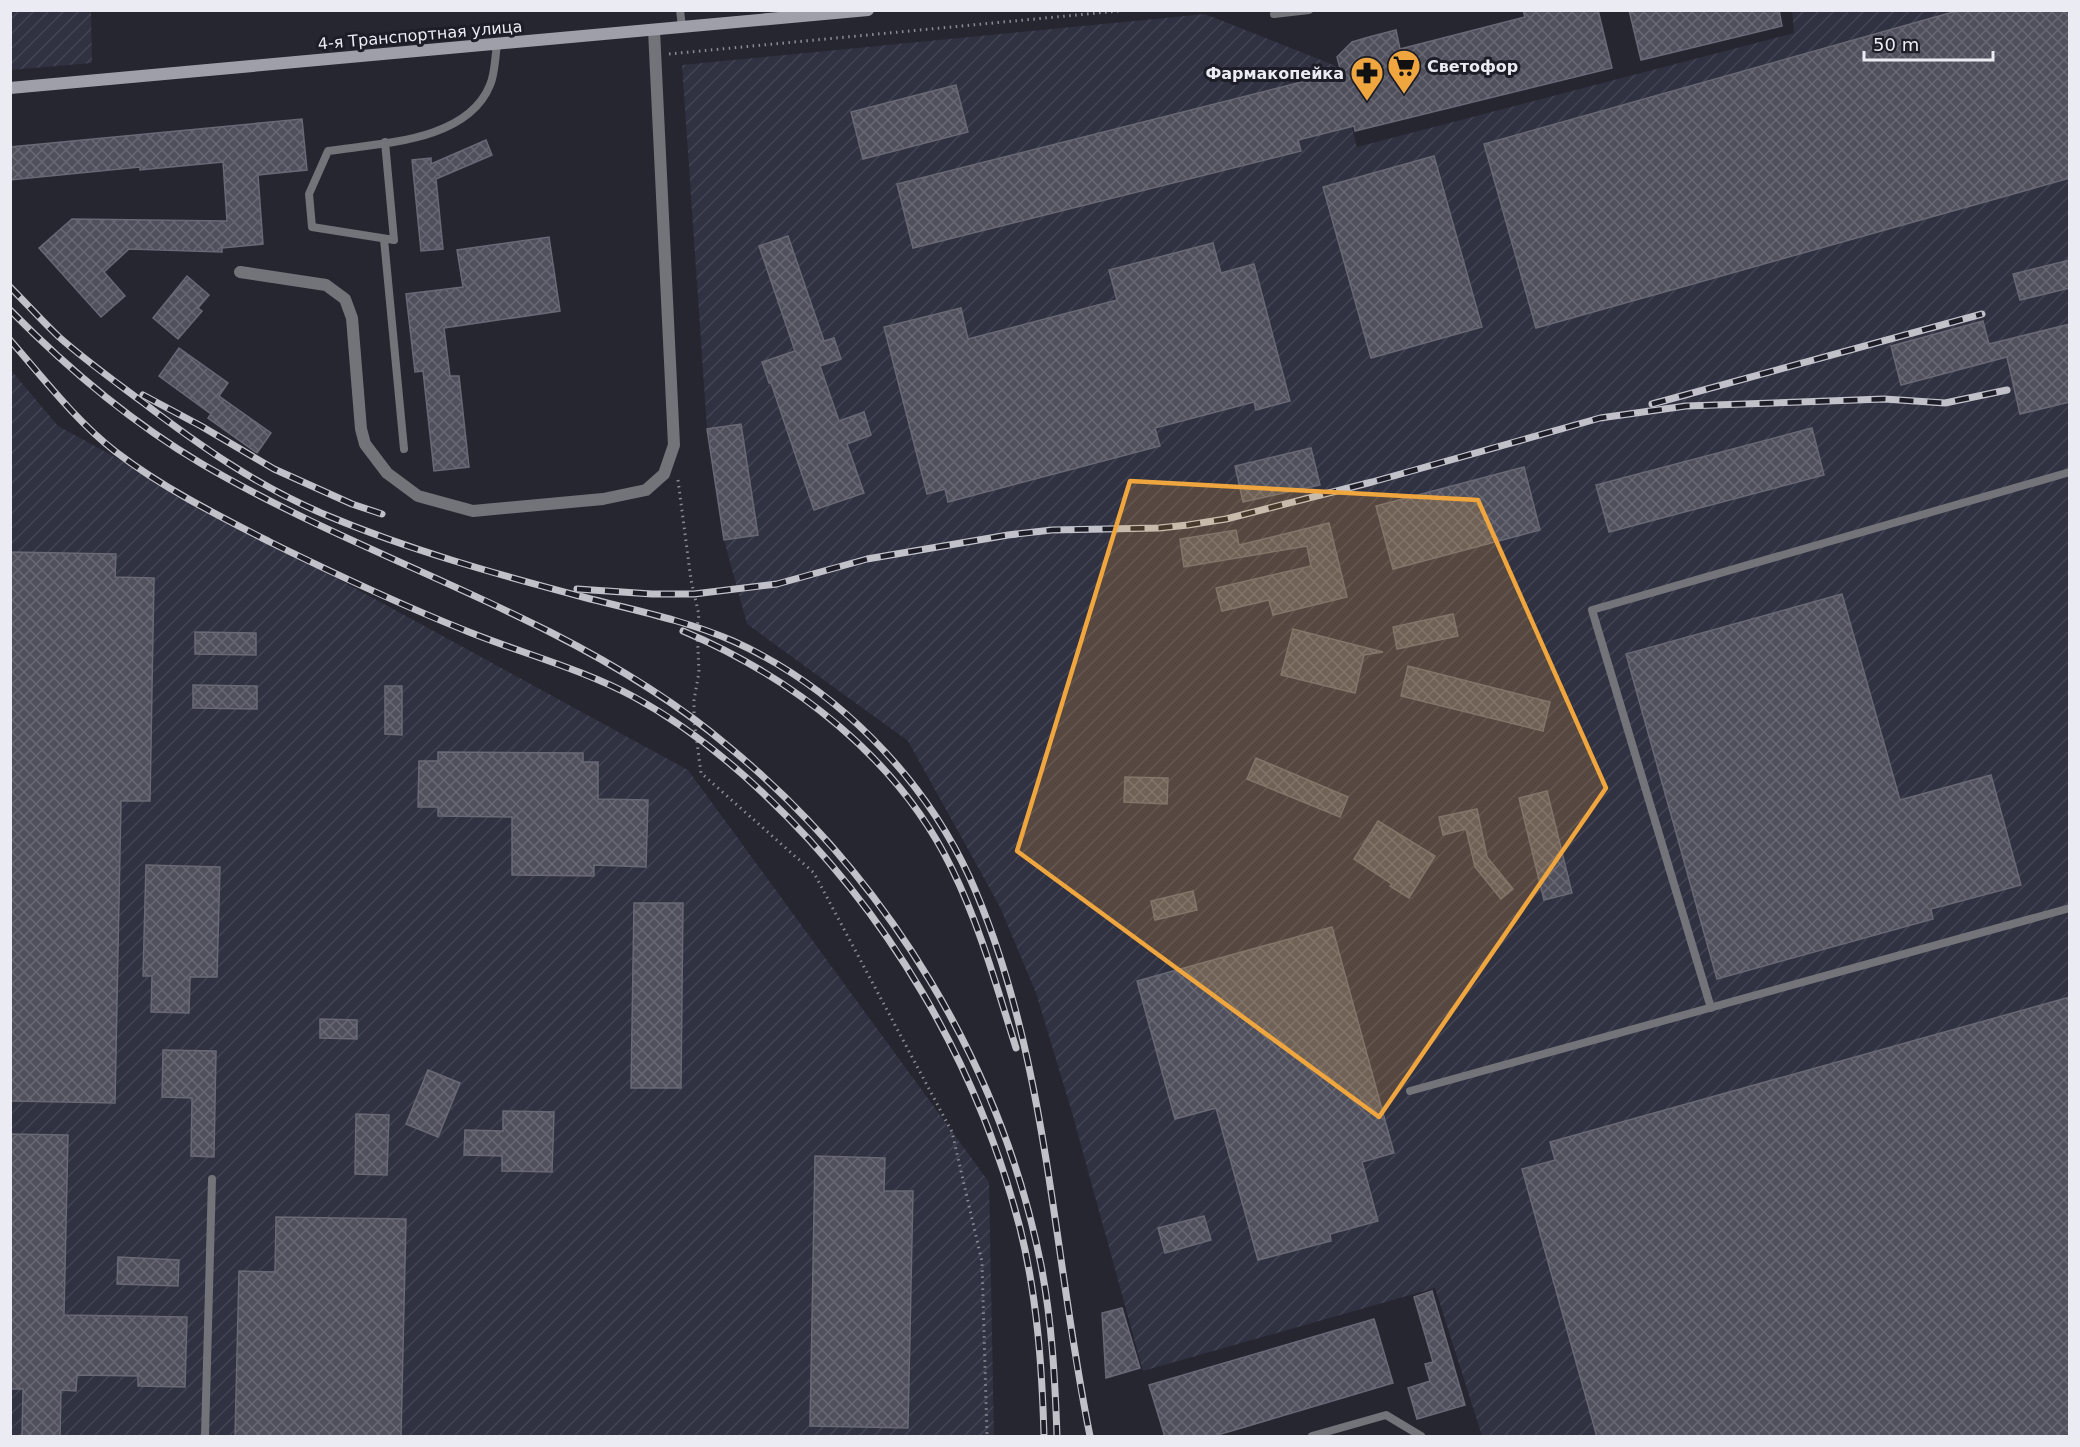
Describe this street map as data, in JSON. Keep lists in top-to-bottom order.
{
  "streets": {
    "main road": ["4-я Транспортная улица"]
  },
  "places": {
    "supermarket": ["Светофор"],
    "pharmacy": ["Фармакопейка"]
  },
  "scale_bar": "50 m"
}
